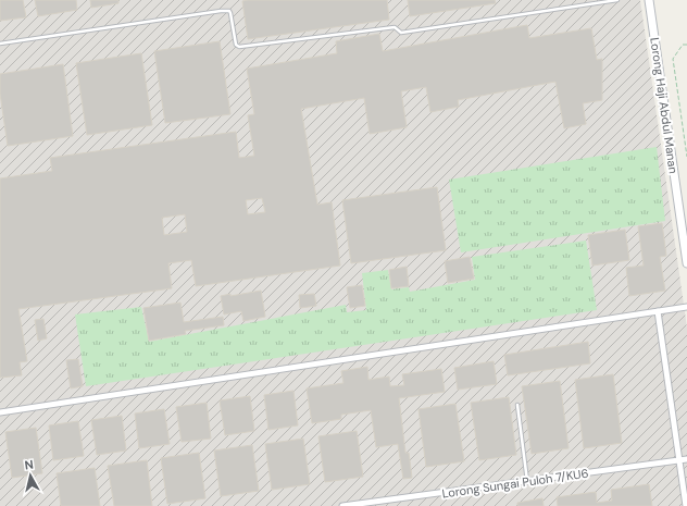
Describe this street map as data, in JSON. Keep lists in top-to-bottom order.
{
  "streets": {
    "street": ["Lorong Haji Abdul Manan", "Lorong Sungai Puloh 7/KU6"]
  },
  "north": "top"
}
